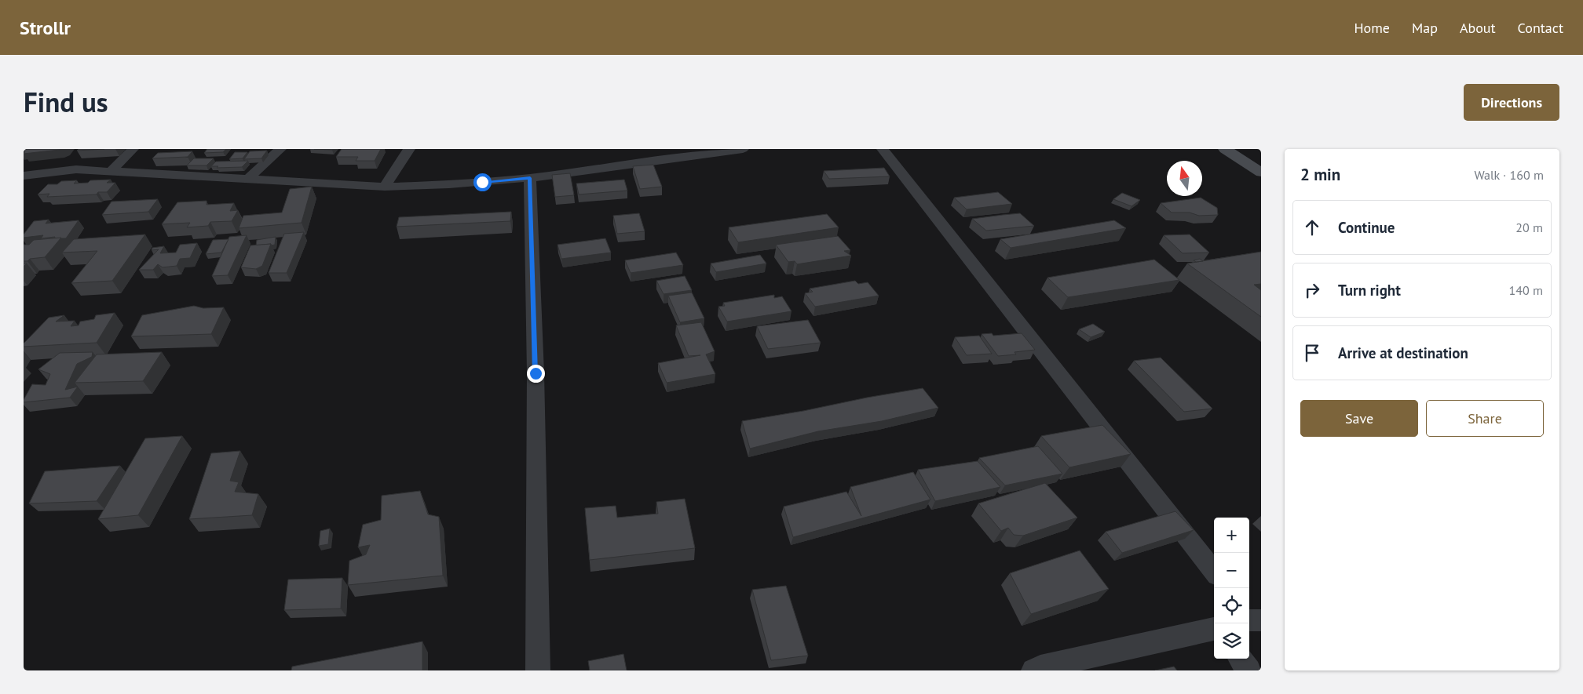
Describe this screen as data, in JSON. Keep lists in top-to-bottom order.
{
  "north": "top",
  "page": {
    "header": "Strollr",
    "nav": [
      "Home",
      "Map",
      "About",
      "Contact"
    ],
    "title": "Find us",
    "buttons": [
      "Directions",
      ["Save", "Share"]
    ],
    "heading": ["2 min", "Walk · 160 m"],
    "list": [
      ["Continue", "20 m"],
      ["Turn right", "140 m"],
      "Arrive at destination"
    ],
    "map_buttons": ["+", "−"]
  }
}
